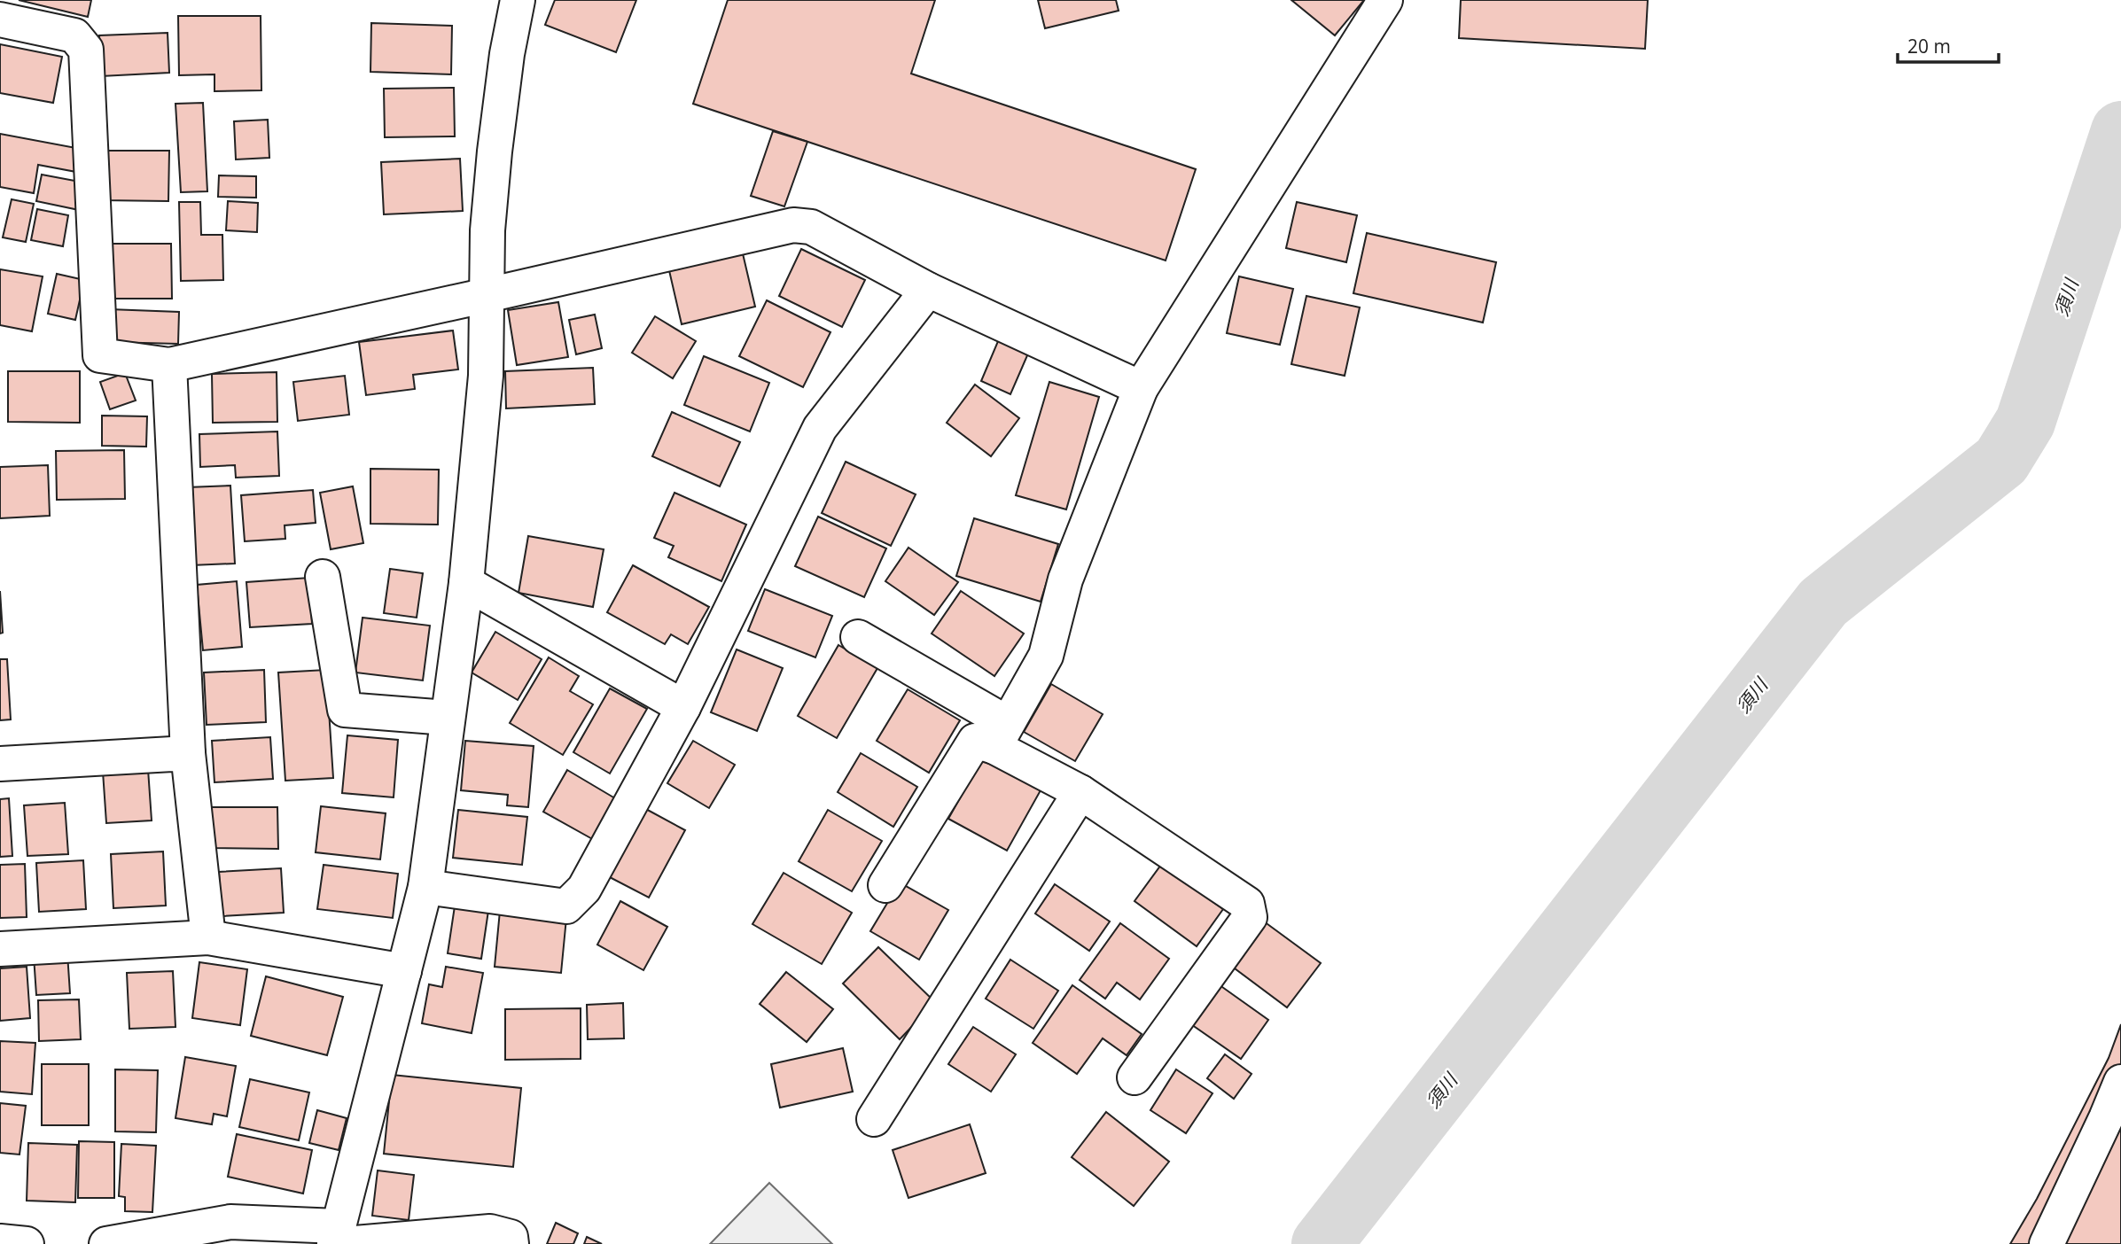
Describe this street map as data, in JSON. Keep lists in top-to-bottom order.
{
  "water": ["須川"],
  "scale_bar": "20 m"
}
